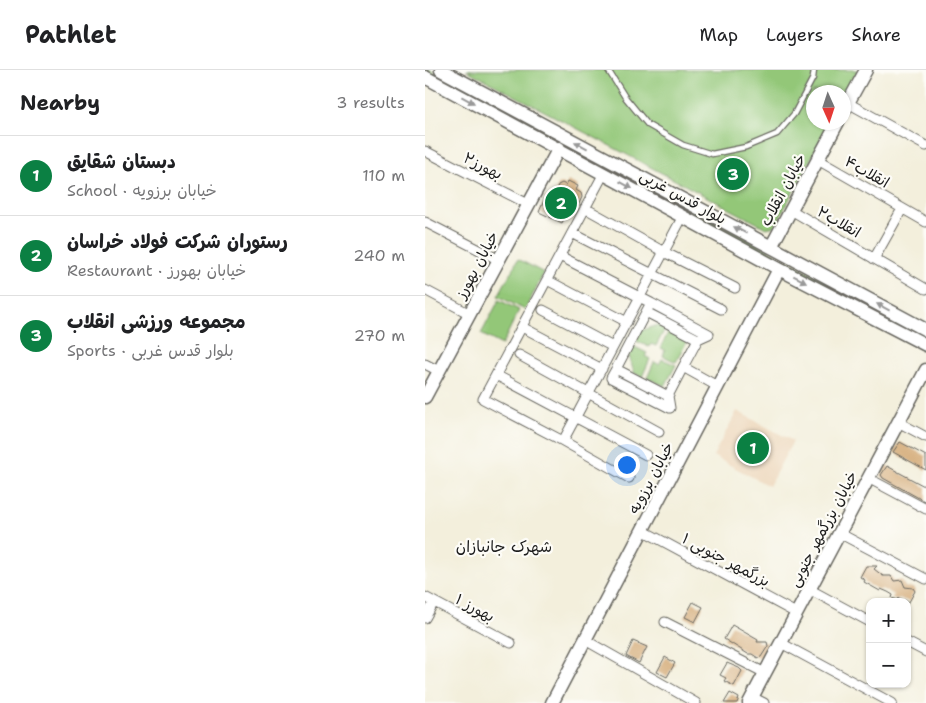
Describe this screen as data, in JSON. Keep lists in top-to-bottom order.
{
  "streets": {
    "main road": [
      "خیابان انقلاب",
      "بلوار قدس غربی",
      "خیابان بهورز",
      "خیابان برزویه",
      "خیابان بزرگمهر جنوبی"
    ],
    "street": [
      "بهورز۲",
      "انقلاب۴",
      "انقلاب۲",
      "بزرگمهر جنوبی ۱",
      "بهورز ۱"
    ]
  },
  "crossings": [
    ["بهورز۲", "خیابان بهورز"],
    ["انقلاب۴", "خیابان انقلاب"],
    ["خیابان انقلاب", "بلوار قدس غربی"],
    ["خیابان انقلاب", "انقلاب۲"],
    ["بلوار قدس غربی", "خیابان بهورز"],
    ["بلوار قدس غربی", "خیابان برزویه"],
    ["خیابان برزویه", "بزرگمهر جنوبی ۱"],
    ["خیابان بزرگمهر جنوبی", "بزرگمهر جنوبی ۱"]
  ],
  "districts": ["شهرک جانبازان"],
  "north": "bottom",
  "page": {
    "header": "Pathlet",
    "nav": ["Map", "Layers", "Share"],
    "heading": ["Nearby", "3 results"],
    "list": [
      {
        "mark": "1",
        "name": "دبستان شقایق",
        "note": "School · خیابان برزویه",
        "value": "110 m"
      },
      {
        "mark": "2",
        "name": "رستوران شرکت فولاد خراسان",
        "note": "Restaurant · خیابان بهورز",
        "value": "240 m"
      },
      {
        "mark": "3",
        "name": "مجموعه ورزشی انقلاب",
        "note": "Sports · بلوار قدس غربی",
        "value": "270 m"
      }
    ],
    "pins": ["3", "2", "1"],
    "map_buttons": ["+", "−"]
  }
}
